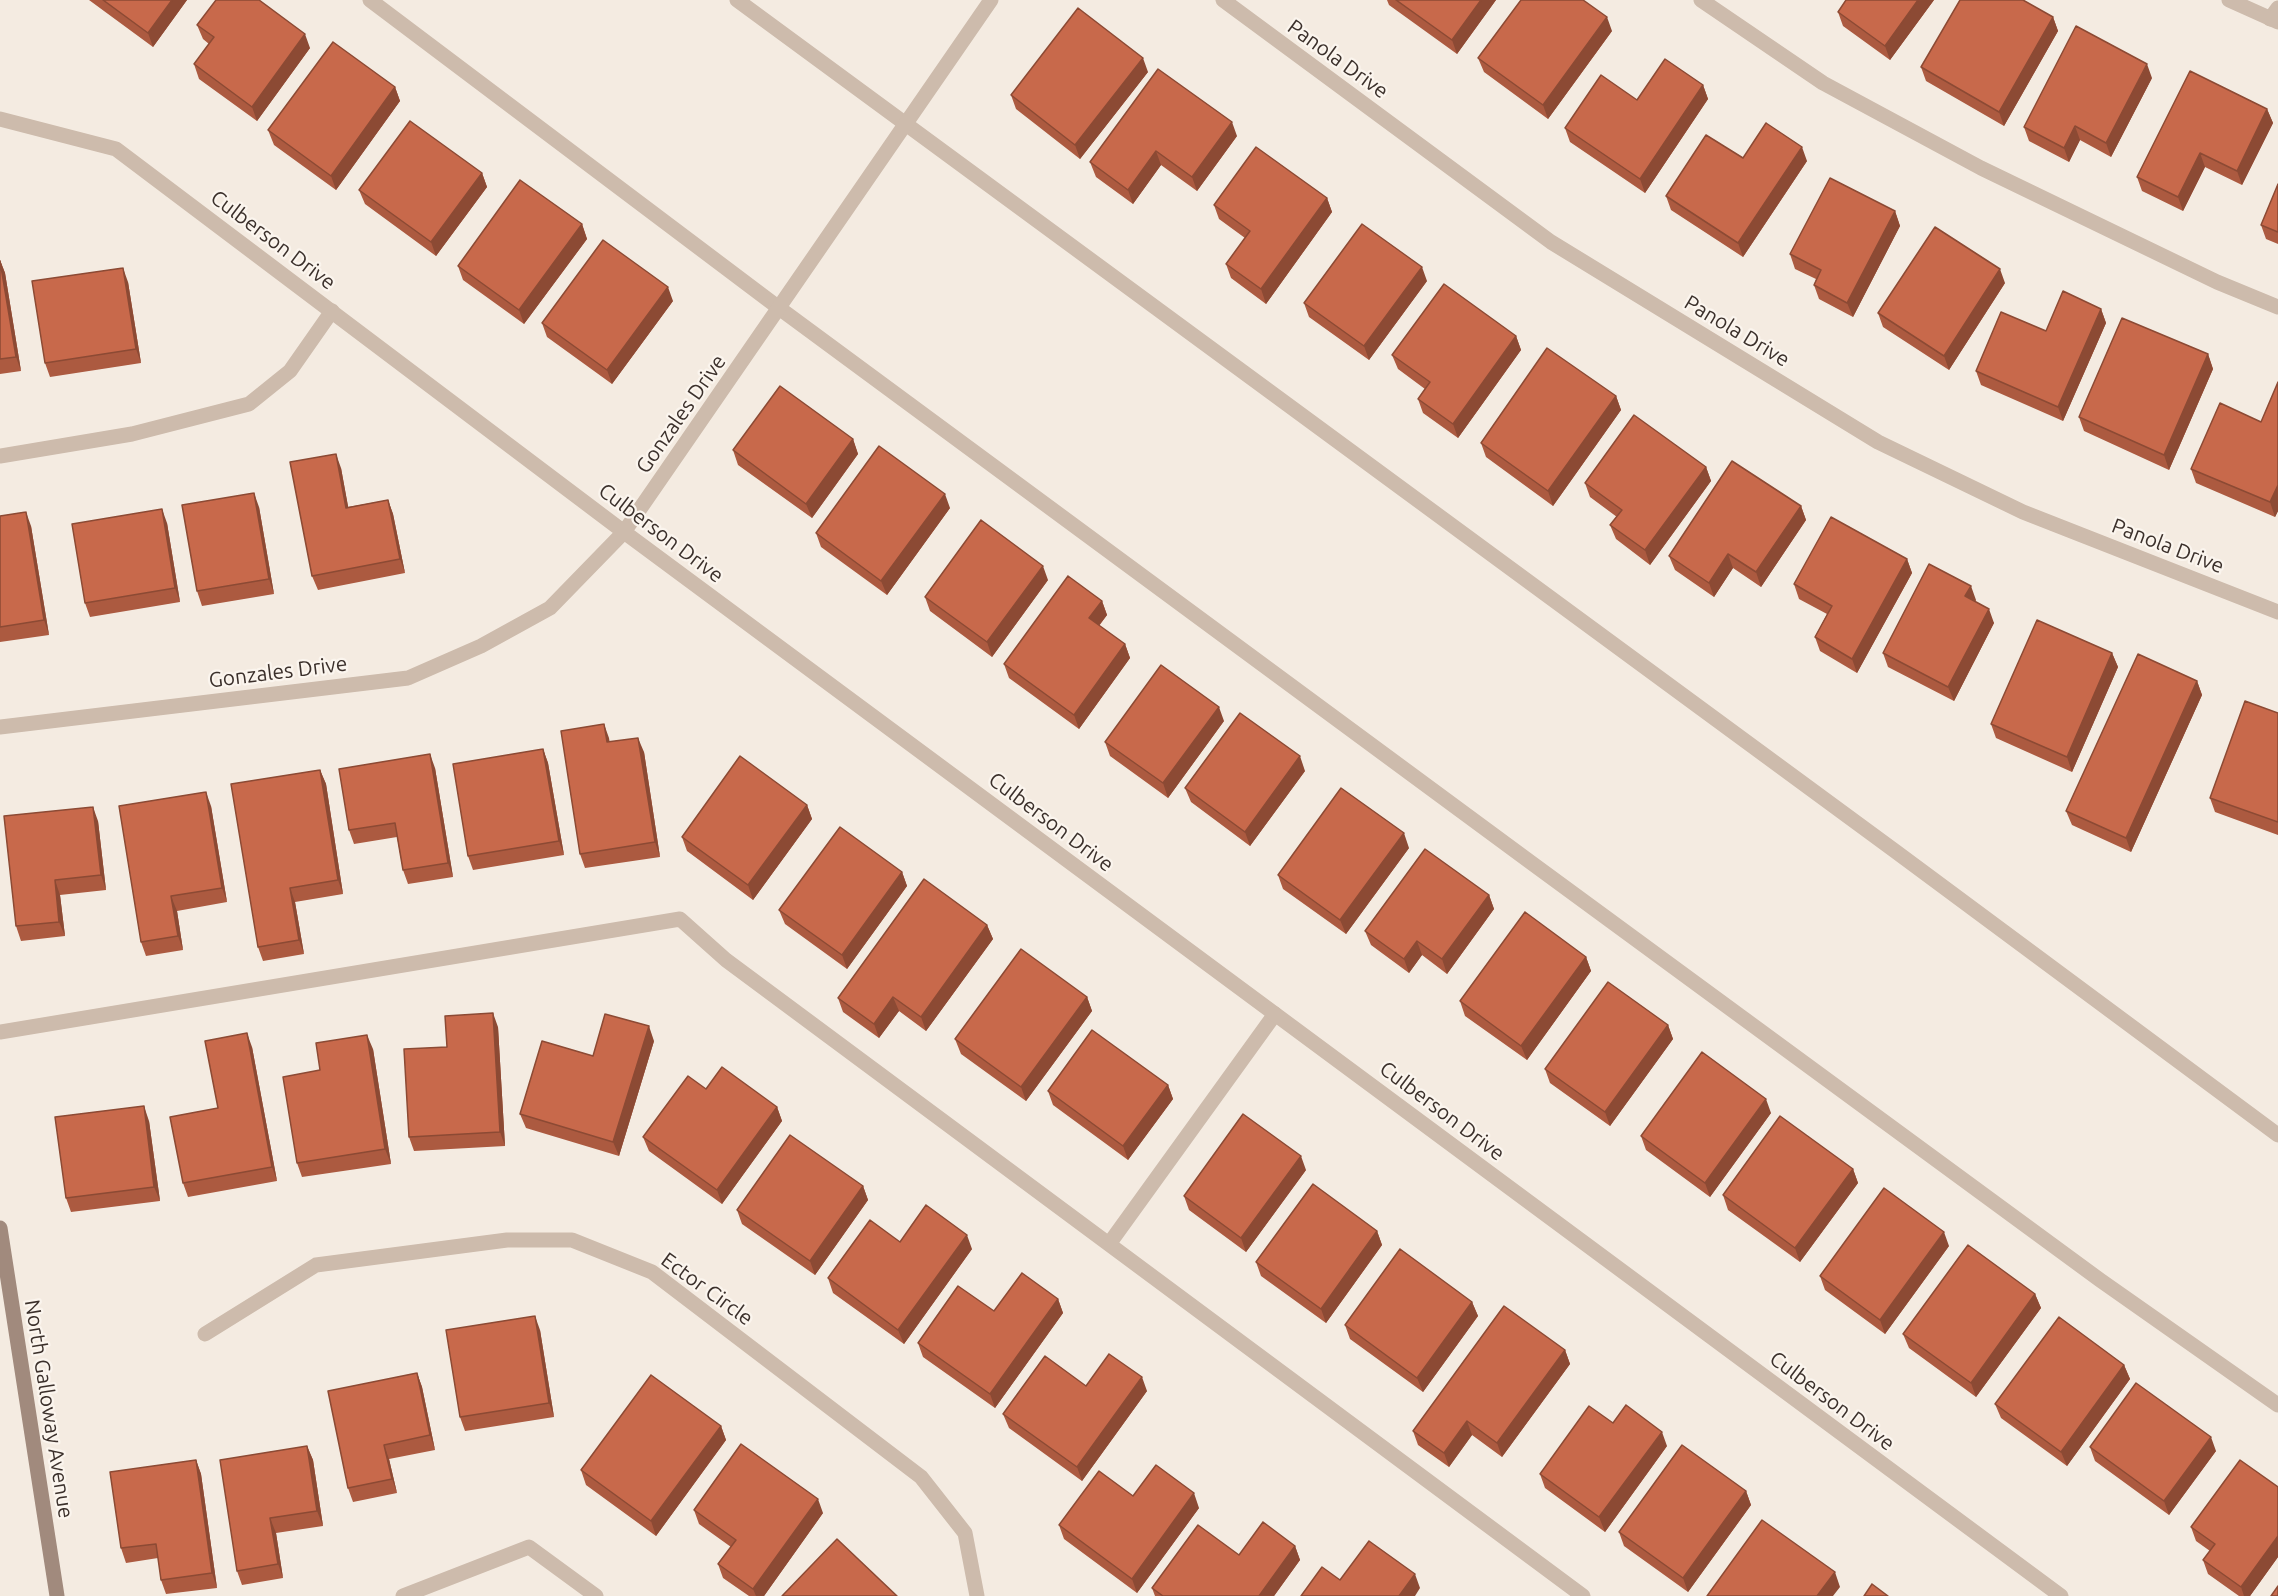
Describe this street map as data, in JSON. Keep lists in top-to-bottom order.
{
  "streets": {
    "main road": ["North Galloway Avenue"],
    "street": [
      "Panola Drive",
      "Culberson Drive",
      "Gonzales Drive",
      "Ector Circle"
    ]
  },
  "crossings": [
    ["Culberson Drive", "Gonzales Drive"]
  ]
}
